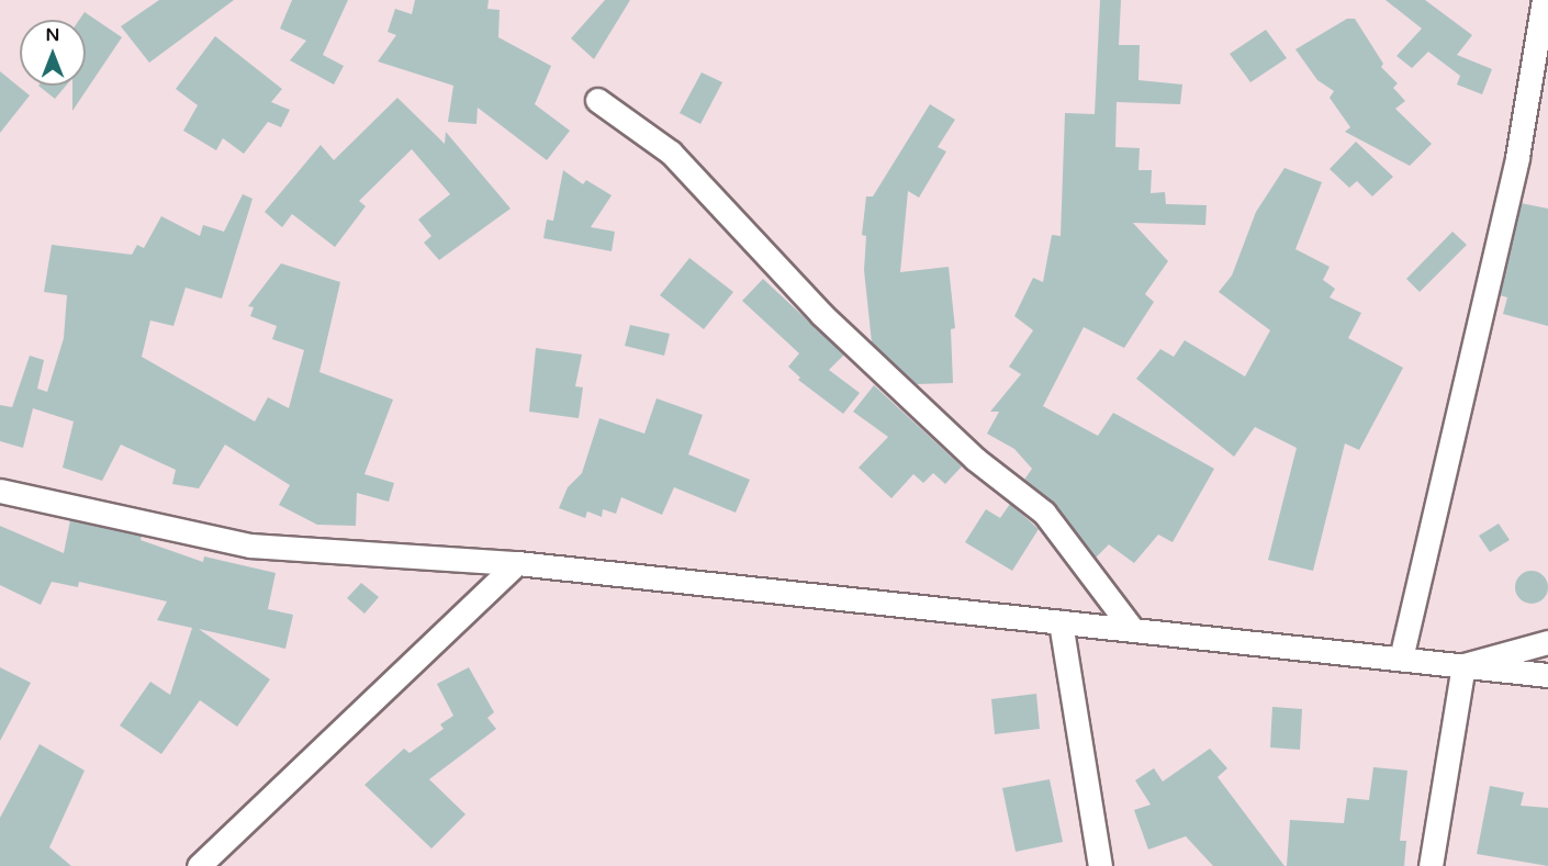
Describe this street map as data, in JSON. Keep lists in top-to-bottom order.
{
  "north": "top"
}
